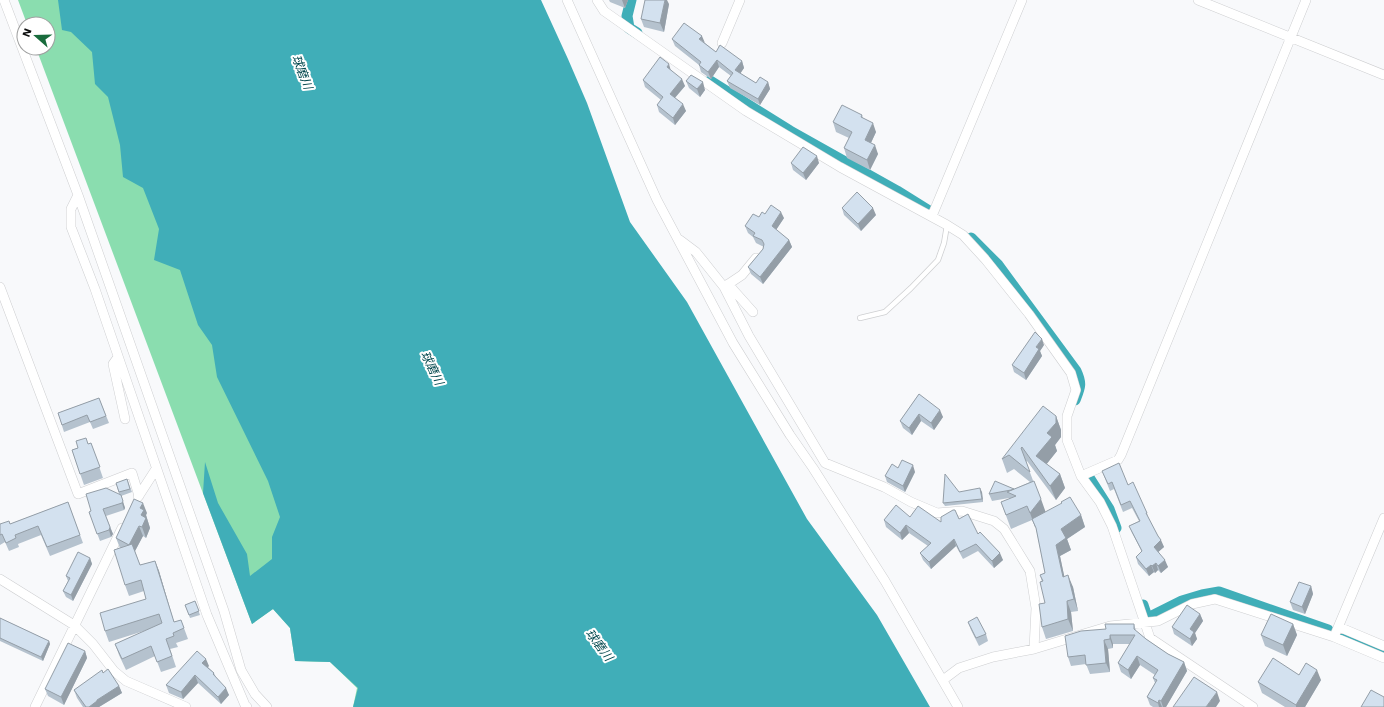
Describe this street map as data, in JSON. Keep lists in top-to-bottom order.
{
  "water": ["球磨川"],
  "north": "left"
}
